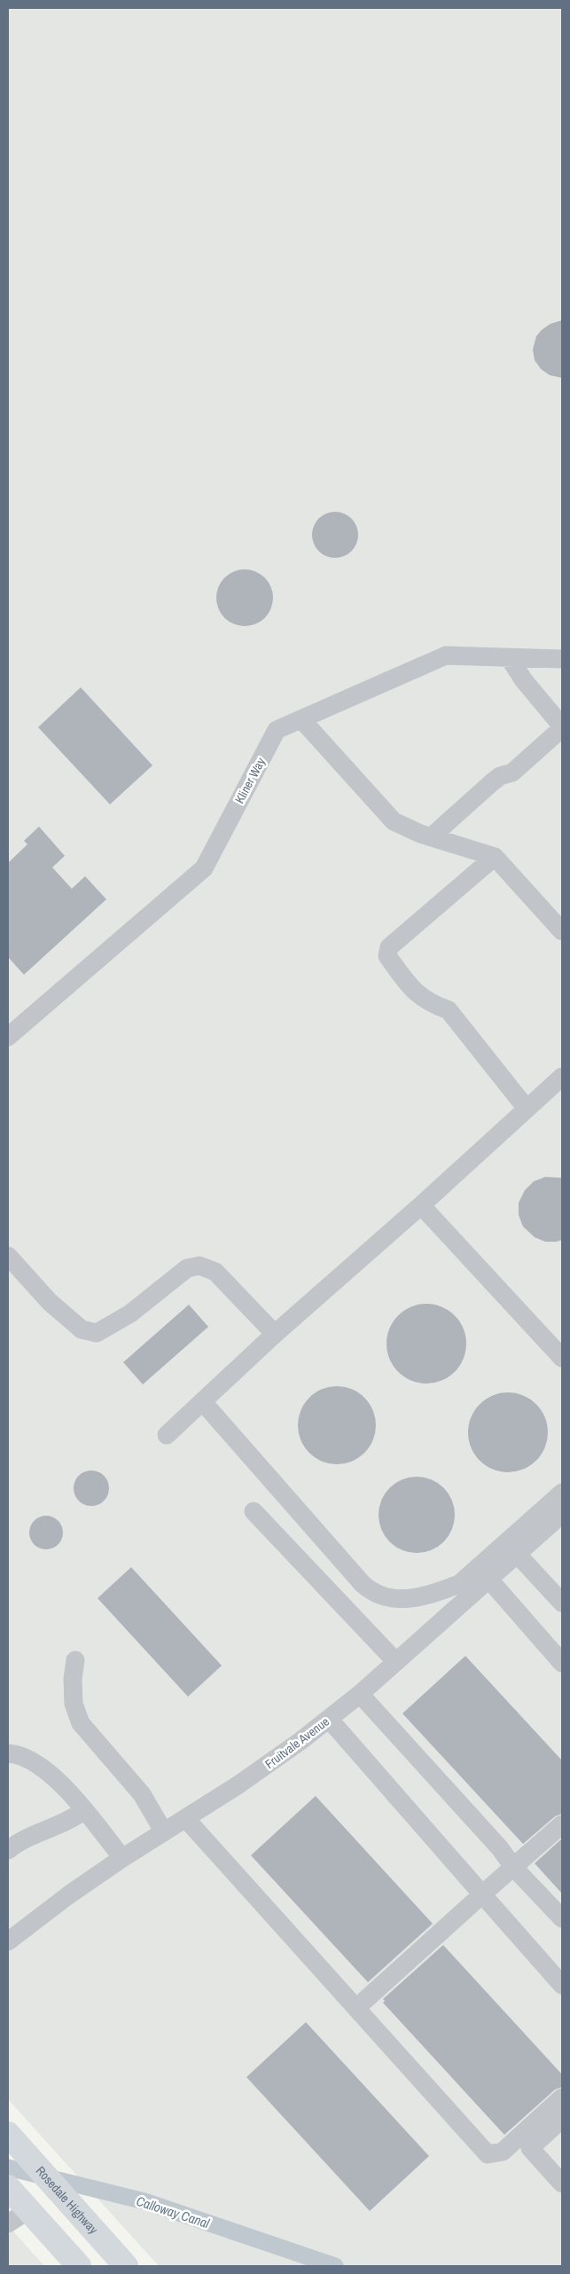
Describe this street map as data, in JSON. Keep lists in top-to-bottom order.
{
  "streets": {
    "main road": ["Rosedale Highway"],
    "street": ["Kliner Way", "Fruitvale Avenue"]
  },
  "water": ["Calloway Canal"]
}
